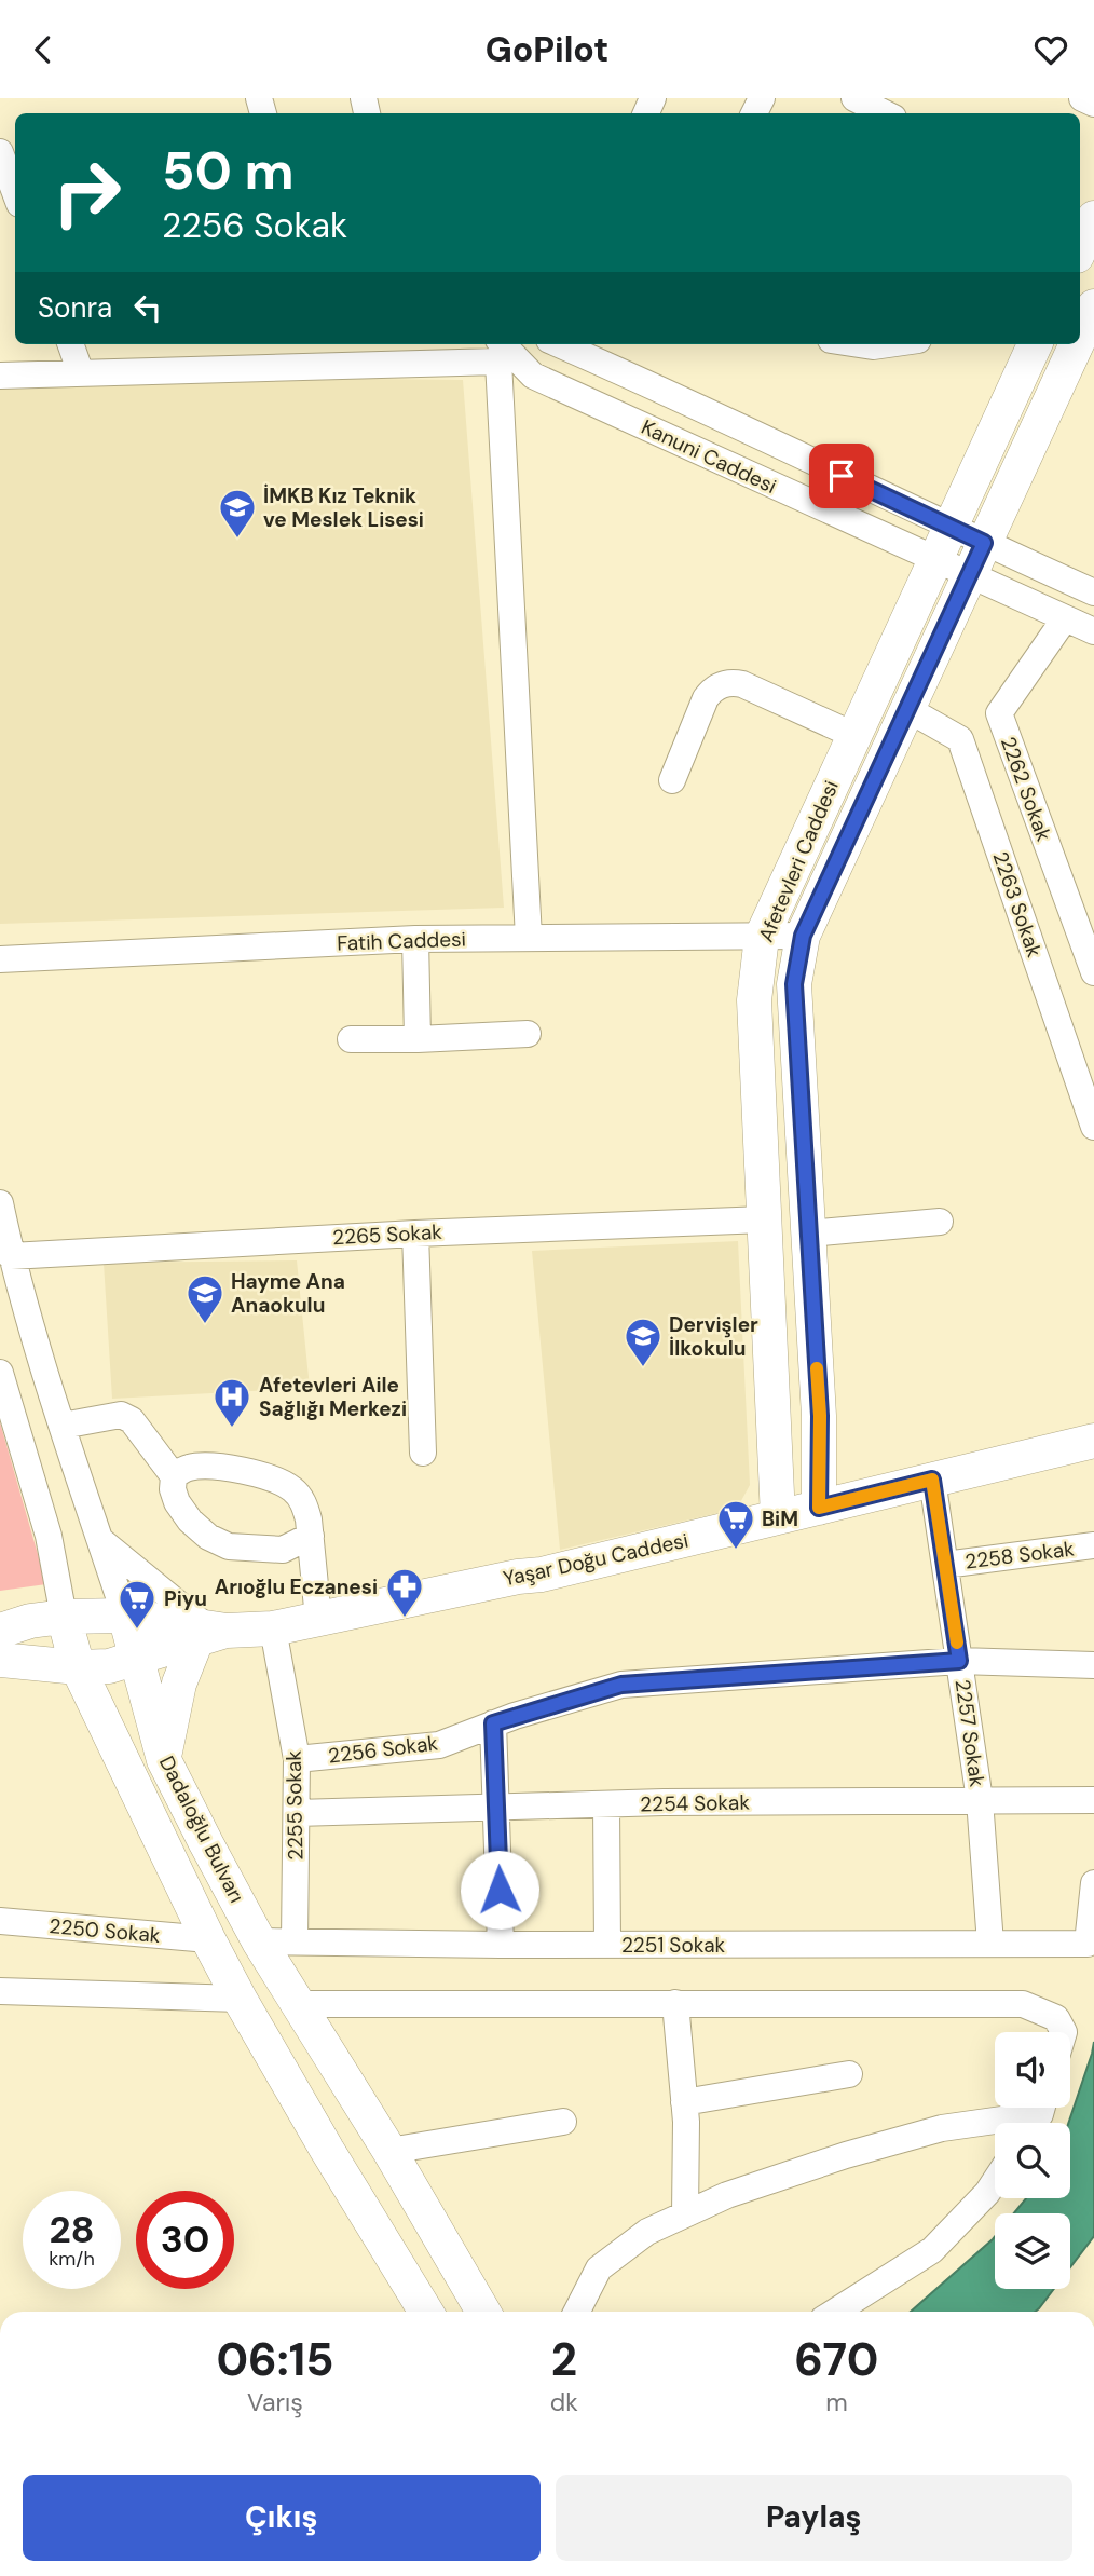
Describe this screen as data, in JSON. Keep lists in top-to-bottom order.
{
  "streets": {
    "main road": ["Afetevleri Caddesi", "Yaşar Doğu Caddesi", "Dadaloğlu Bulvarı"],
    "street": [
      "Kanuni Caddesi",
      "2262 Sokak",
      "2263 Sokak",
      "Fatih Caddesi",
      "2265 Sokak",
      "2258 Sokak",
      "2257 Sokak",
      "2256 Sokak",
      "2254 Sokak",
      "2255 Sokak",
      "2250 Sokak",
      "2251 Sokak"
    ]
  },
  "crossings": [
    ["Kanuni Caddesi", "2262 Sokak"],
    ["Kanuni Caddesi", "Afetevleri Caddesi"],
    ["Afetevleri Caddesi", "Fatih Caddesi"],
    ["Afetevleri Caddesi", "2265 Sokak"],
    ["Afetevleri Caddesi", "Yaşar Doğu Caddesi"],
    ["2265 Sokak", "Dadaloğlu Bulvarı"],
    ["2258 Sokak", "2257 Sokak"],
    ["Yaşar Doğu Caddesi", "2257 Sokak"],
    ["Yaşar Doğu Caddesi", "2255 Sokak"],
    ["2257 Sokak", "2256 Sokak"],
    ["2257 Sokak", "2254 Sokak"],
    ["2257 Sokak", "2251 Sokak"],
    ["2256 Sokak", "2255 Sokak"],
    ["2254 Sokak", "2255 Sokak"],
    ["2255 Sokak", "2251 Sokak"],
    ["Dadaloğlu Bulvarı", "2250 Sokak"],
    ["Dadaloğlu Bulvarı", "2251 Sokak"]
  ],
  "places": {
    "school or university": ["İMKB Kız Teknik ve Meslek Lisesi", "Hayme Ana Anaokulu", "Dervişler İlkokulu"],
    "hospital": ["Afetevleri Aile Sağlığı Merkezi"],
    "supermarket": ["BiM", "Piyu"],
    "pharmacy": ["Arıoğlu Eczanesi"]
  },
  "page": {
    "header": "GoPilot",
    "turn": ["50 m", "2256 Sokak"],
    "then": "Sonra",
    "speed": "28 km/h",
    "limit": "30",
    "eta": [
      "06:15",
      "Varış",
      "2",
      "dk",
      "670",
      "m"
    ],
    "buttons": ["Çıkış", "Paylaş"]
  }
}
